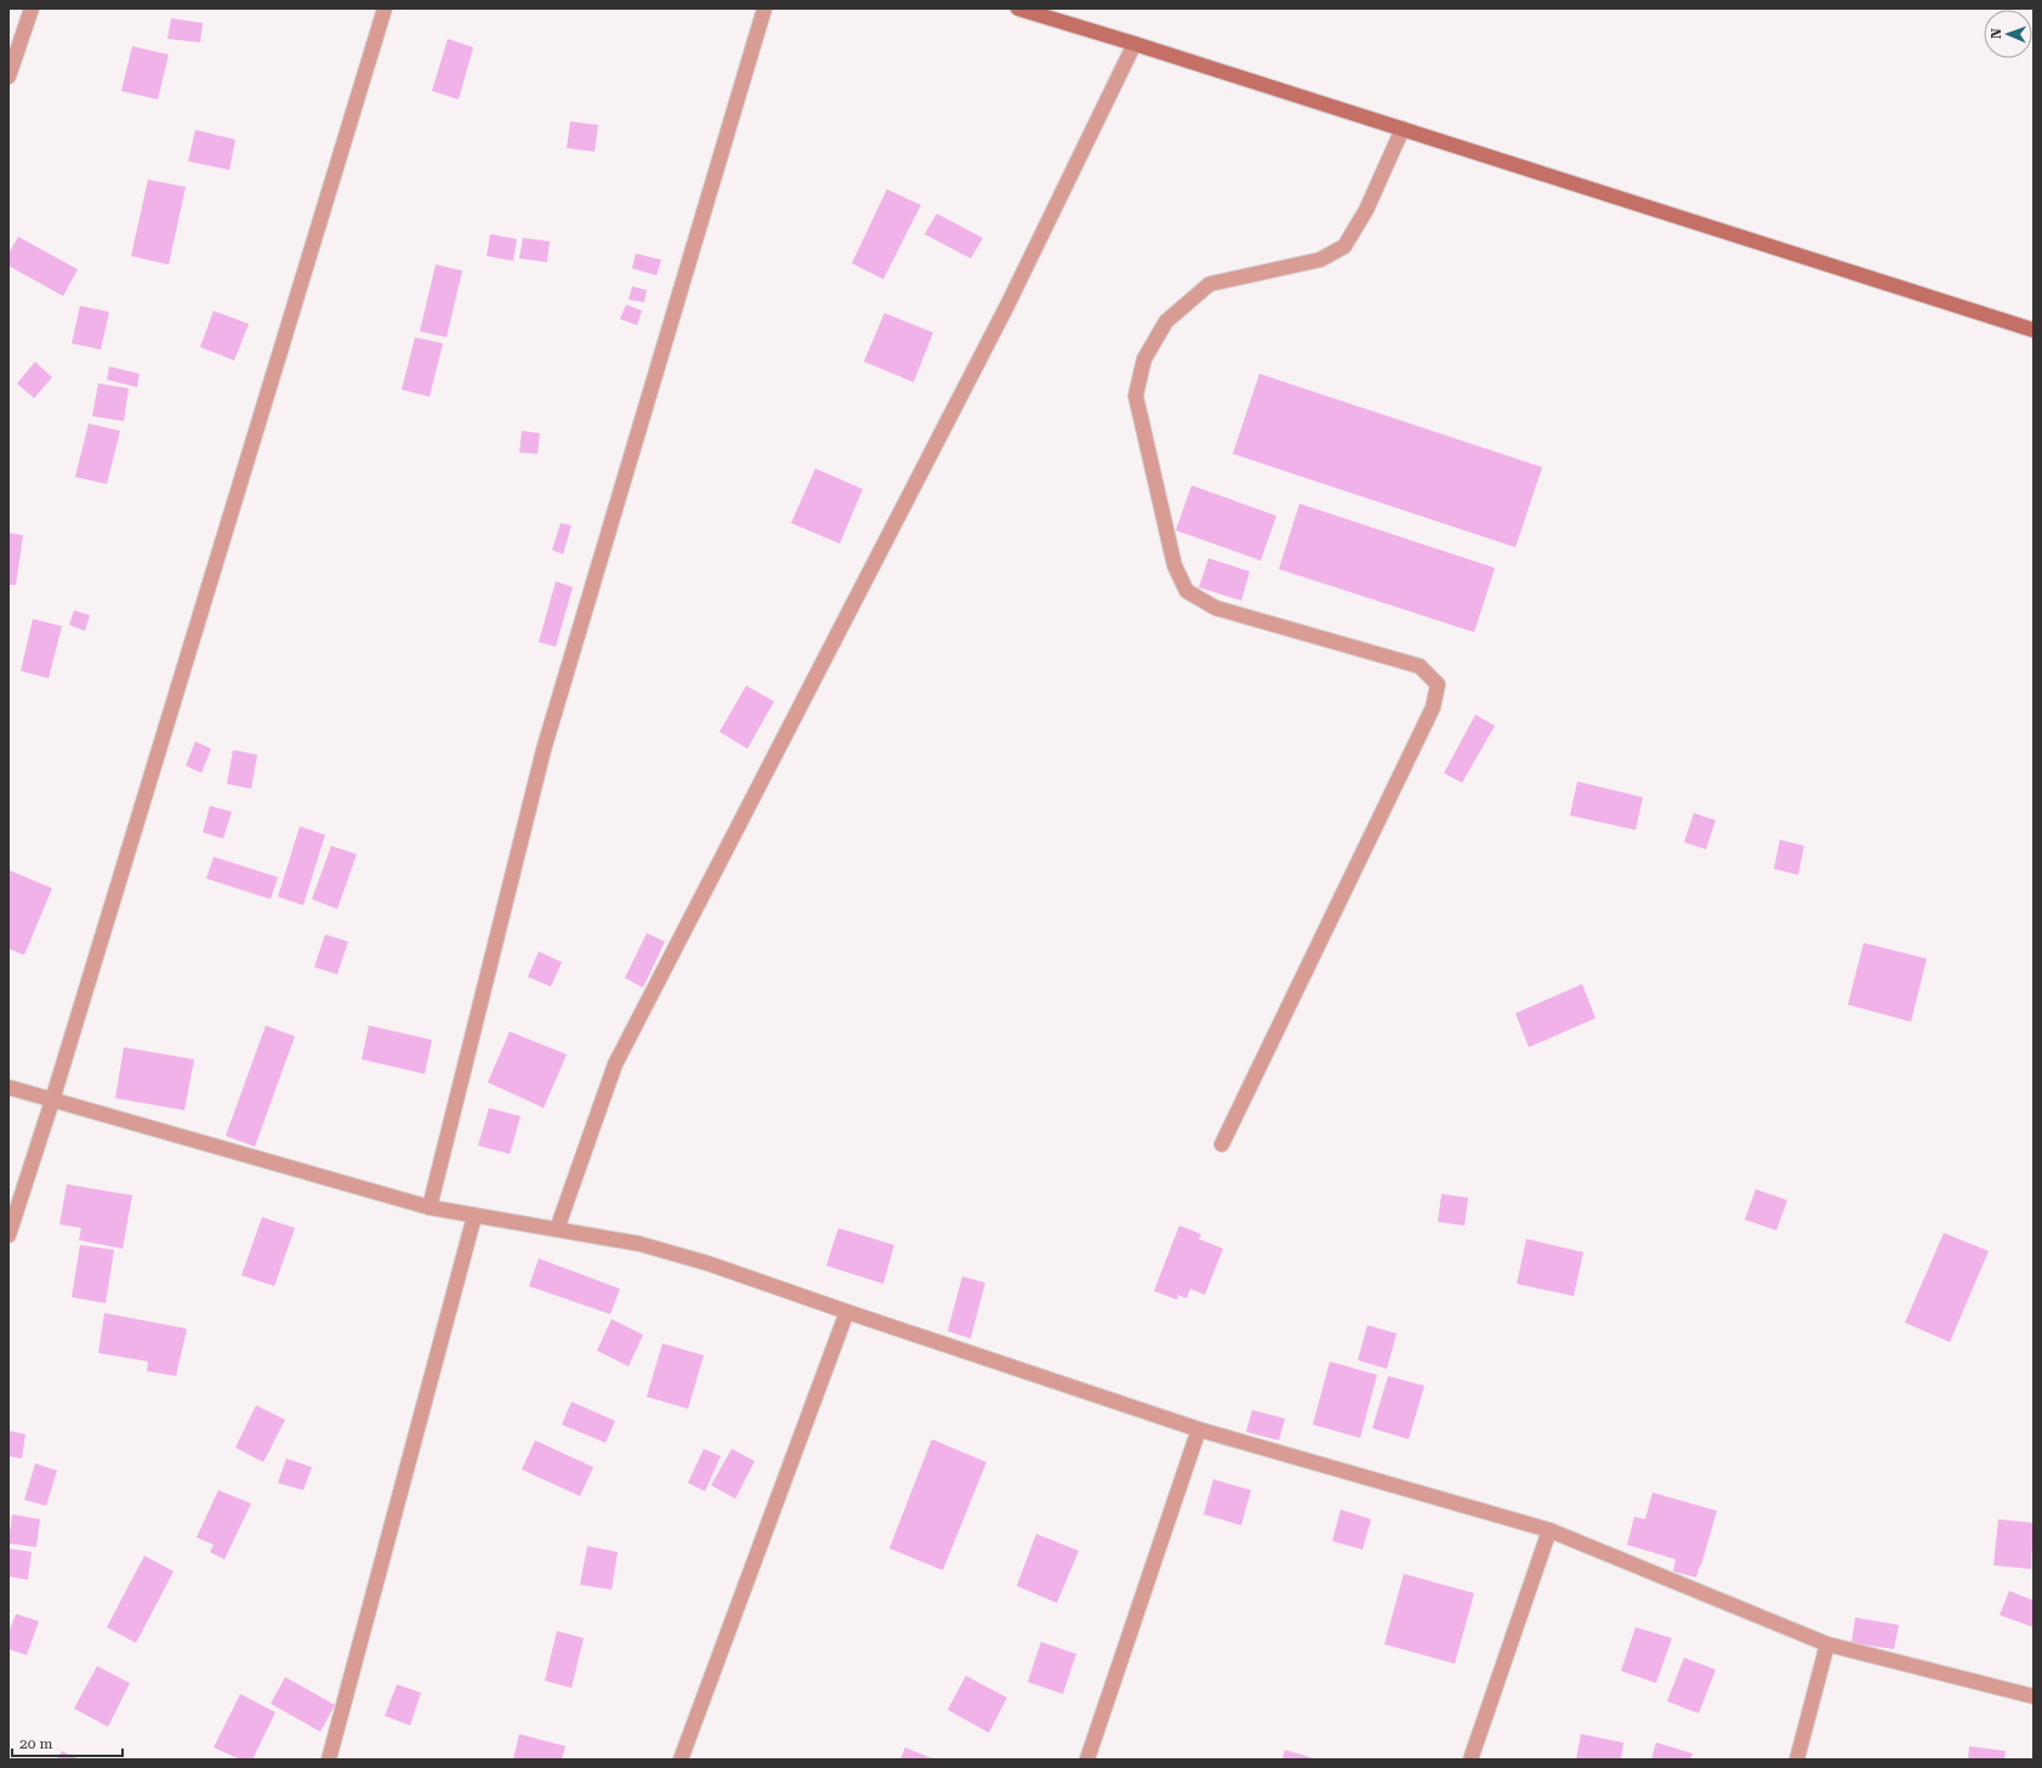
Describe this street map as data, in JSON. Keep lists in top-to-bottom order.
{
  "scale_bar": "20 m",
  "north": "left"
}
